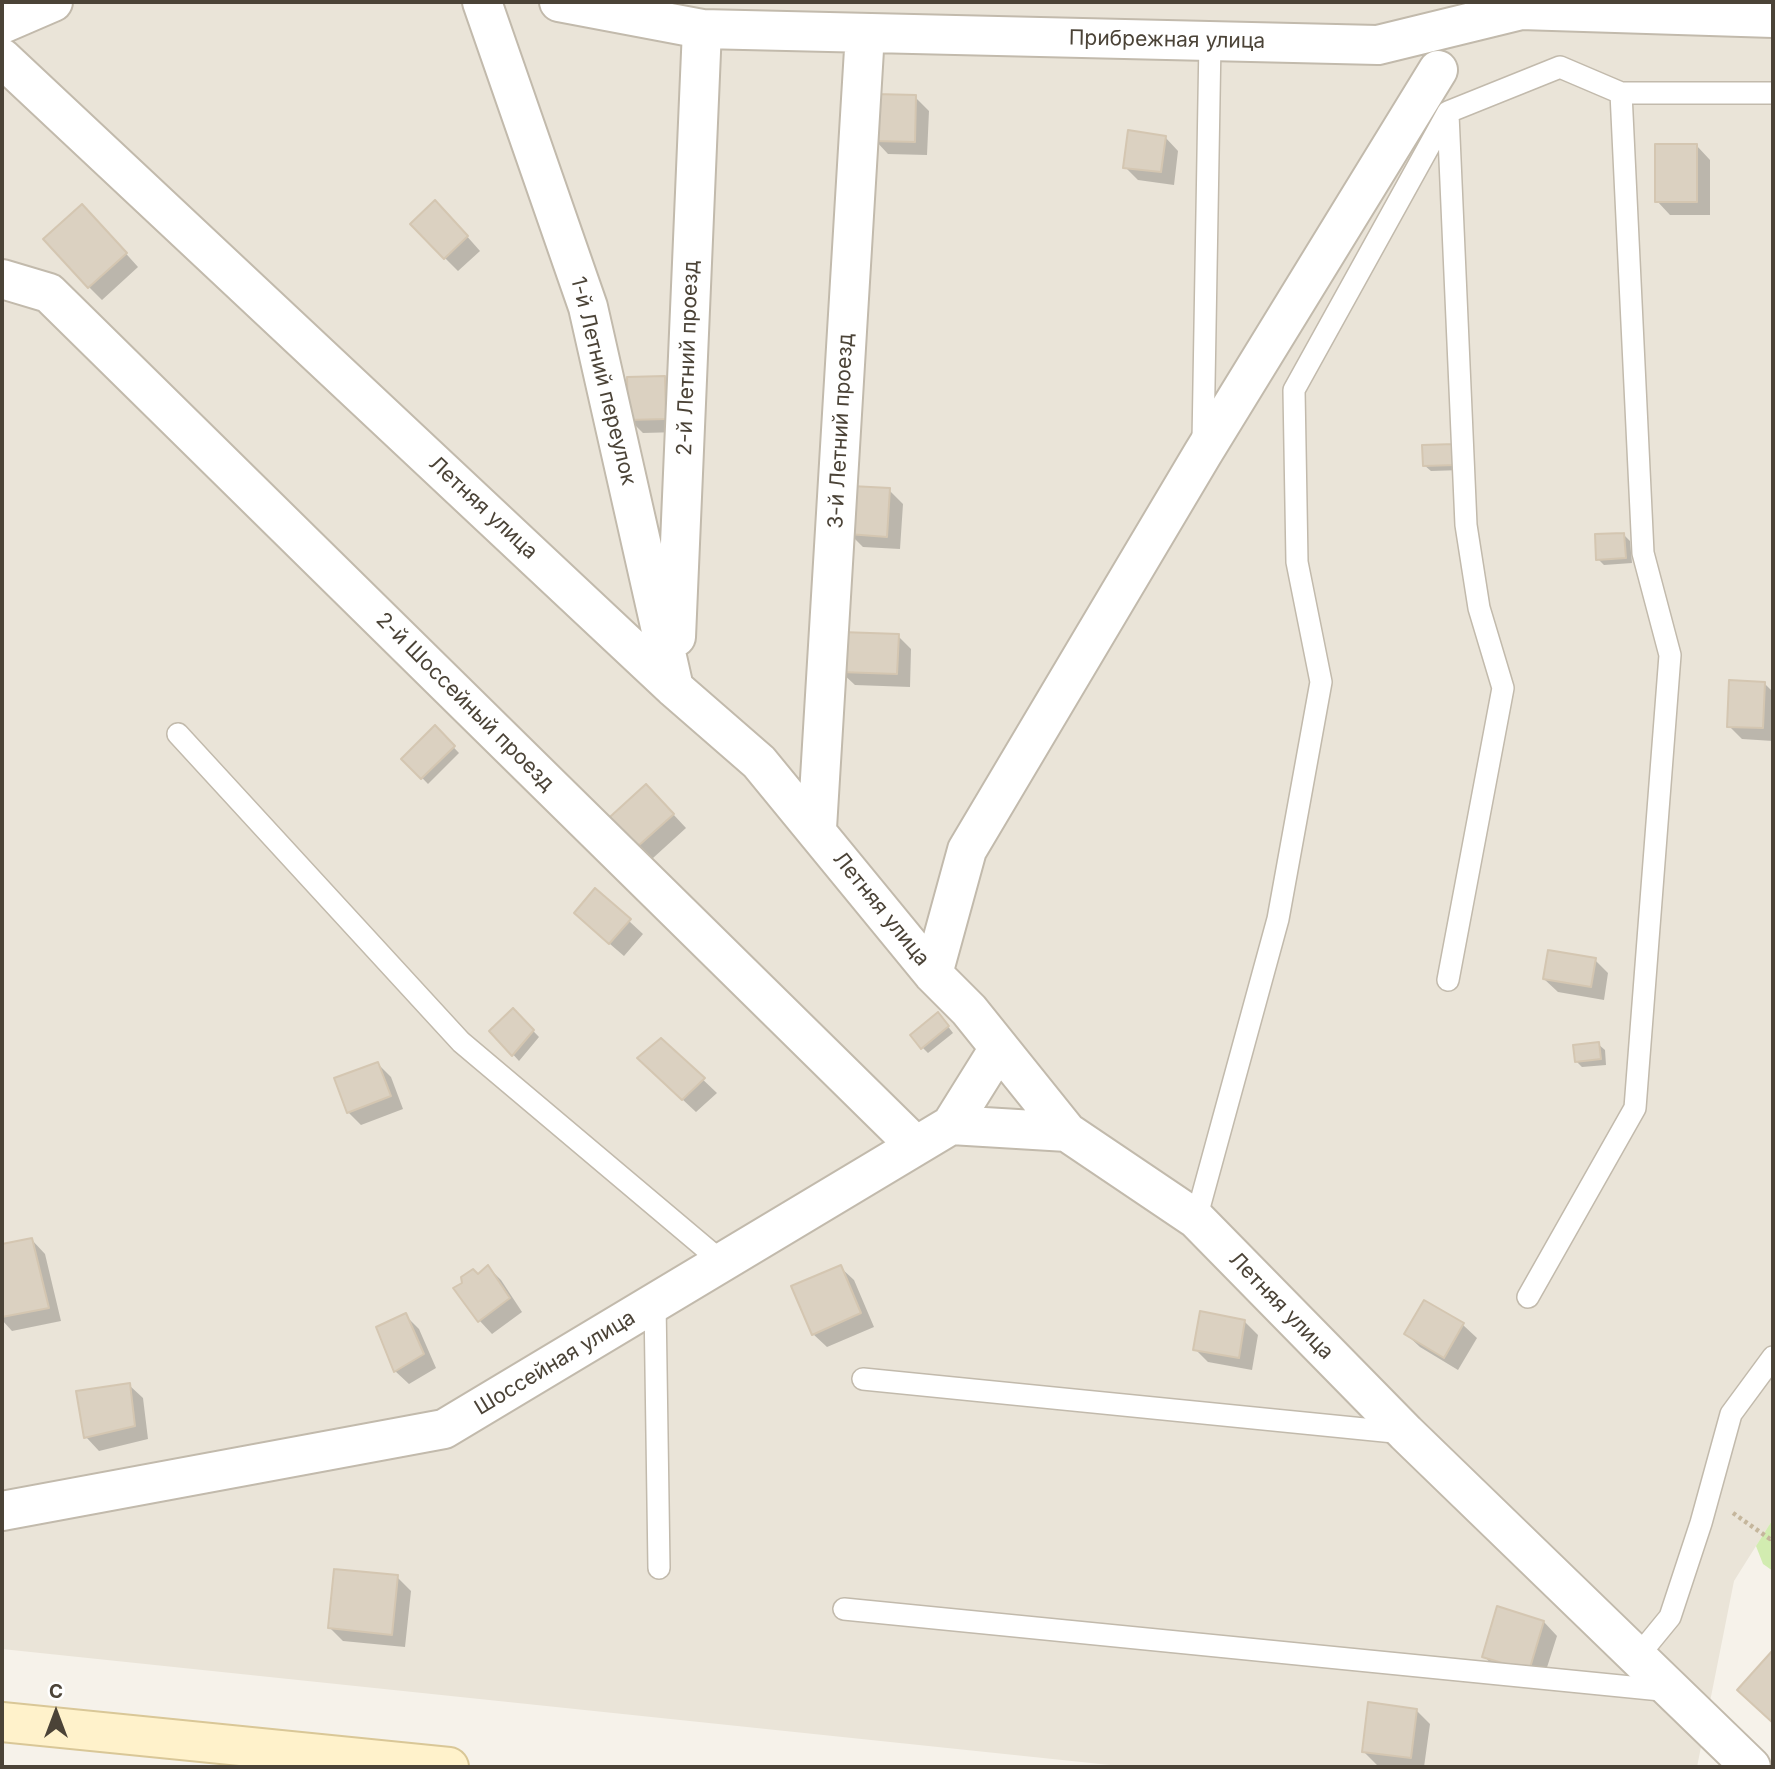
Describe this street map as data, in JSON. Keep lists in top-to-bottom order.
{
  "streets": {
    "street": [
      "Прибрежная улица",
      "2-й Летний проезд",
      "1-й Летний переулок",
      "3-й Летний проезд",
      "Летняя улица",
      "2-й Шоссейный проезд",
      "Шоссейная улица"
    ]
  },
  "crossings": [
    ["Прибрежная улица", "2-й Летний проезд"],
    ["Прибрежная улица", "3-й Летний проезд"],
    ["2-й Летний проезд", "1-й Летний переулок"],
    ["2-й Летний проезд", "Летняя улица"],
    ["1-й Летний переулок", "Летняя улица"],
    ["3-й Летний проезд", "Летняя улица"],
    ["2-й Шоссейный проезд", "Шоссейная улица"]
  ],
  "north": "top"
}
